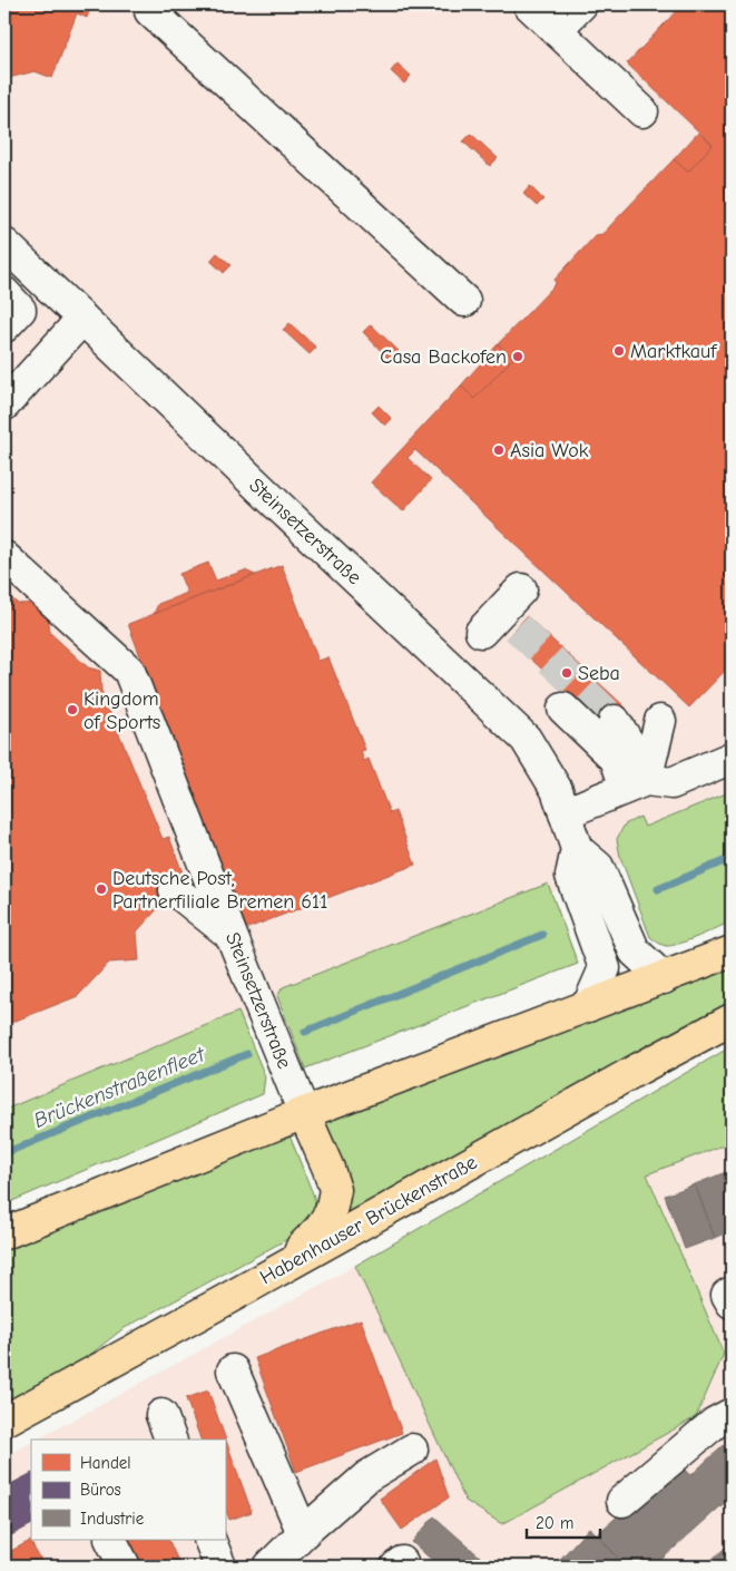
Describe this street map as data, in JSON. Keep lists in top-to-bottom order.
{
  "streets": {
    "main road": ["Habenhauser Brückenstraße"],
    "street": ["Steinsetzerstraße"]
  },
  "water": ["Brückenstraßenfleet"],
  "places": [
    "Marktkauf",
    "Casa Backofen",
    "Asia Wok",
    "Seba",
    "Kingdom of Sports",
    "Deutsche Post, Partnerfiliale Bremen 611"
  ],
  "legend": ["Handel", "Büros", "Industrie"],
  "scale_bar": "20 m"
}
